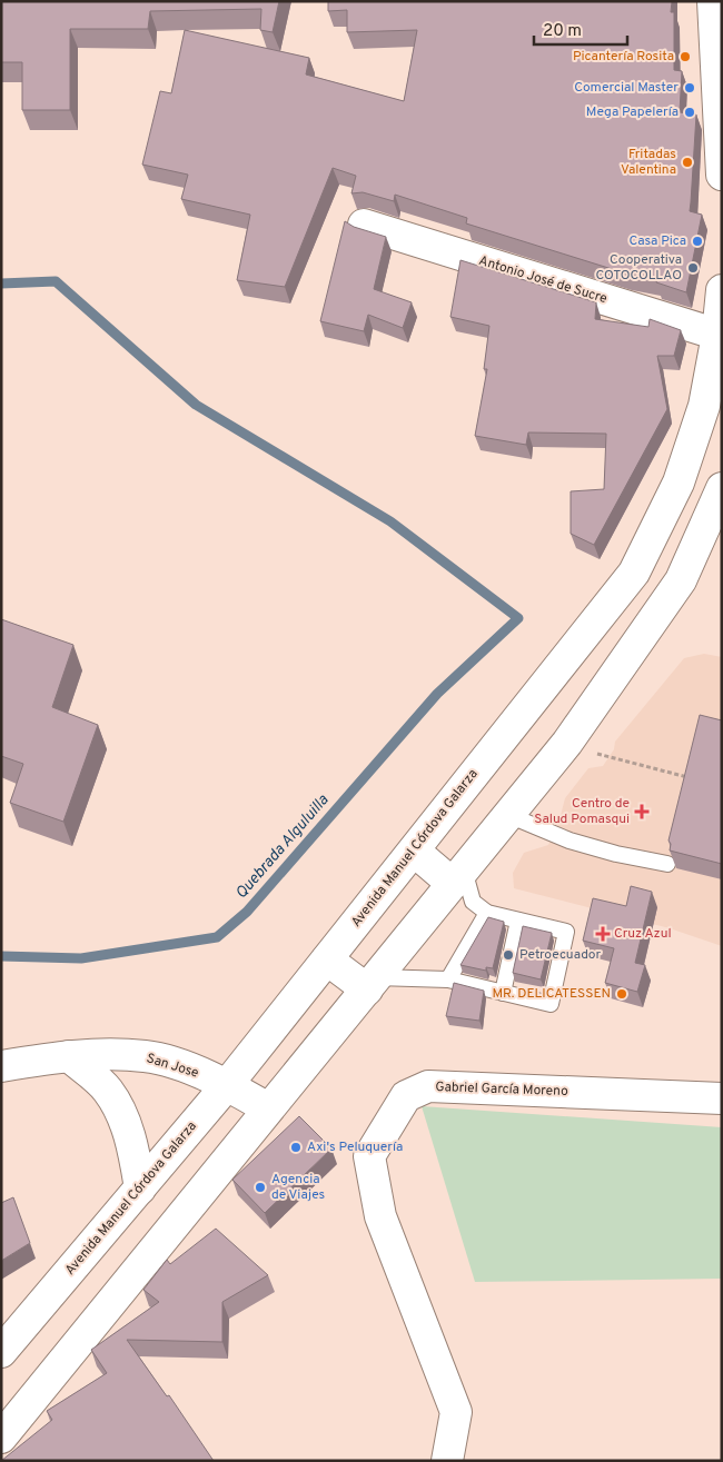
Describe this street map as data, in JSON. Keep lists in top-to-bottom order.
{
  "streets": {
    "main road": [
      "Antonio José de Sucre",
      "Avenida Manuel Córdova Galarza",
      "San Jose",
      "Gabriel García Moreno"
    ]
  },
  "crossings": [
    ["Antonio José de Sucre", "Avenida Manuel Córdova Galarza"],
    ["Avenida Manuel Córdova Galarza", "San Jose"]
  ],
  "water": ["Quebrada Alguluilla"],
  "places": {
    "other": [
      "Picantería Rosita",
      "Comercial Master",
      "Mega Papelería",
      "Fritadas Valentina",
      "Casa Pica",
      "Cooperativa COTOCOLLAO",
      "Petroecuador",
      "MR. DELICATESSEN",
      "Axi's Peluquería",
      "Agencia de Viajes"
    ],
    "health": ["Centro de Salud Pomasqui", "Cruz Azul"]
  },
  "scale_bar": "20 m"
}
